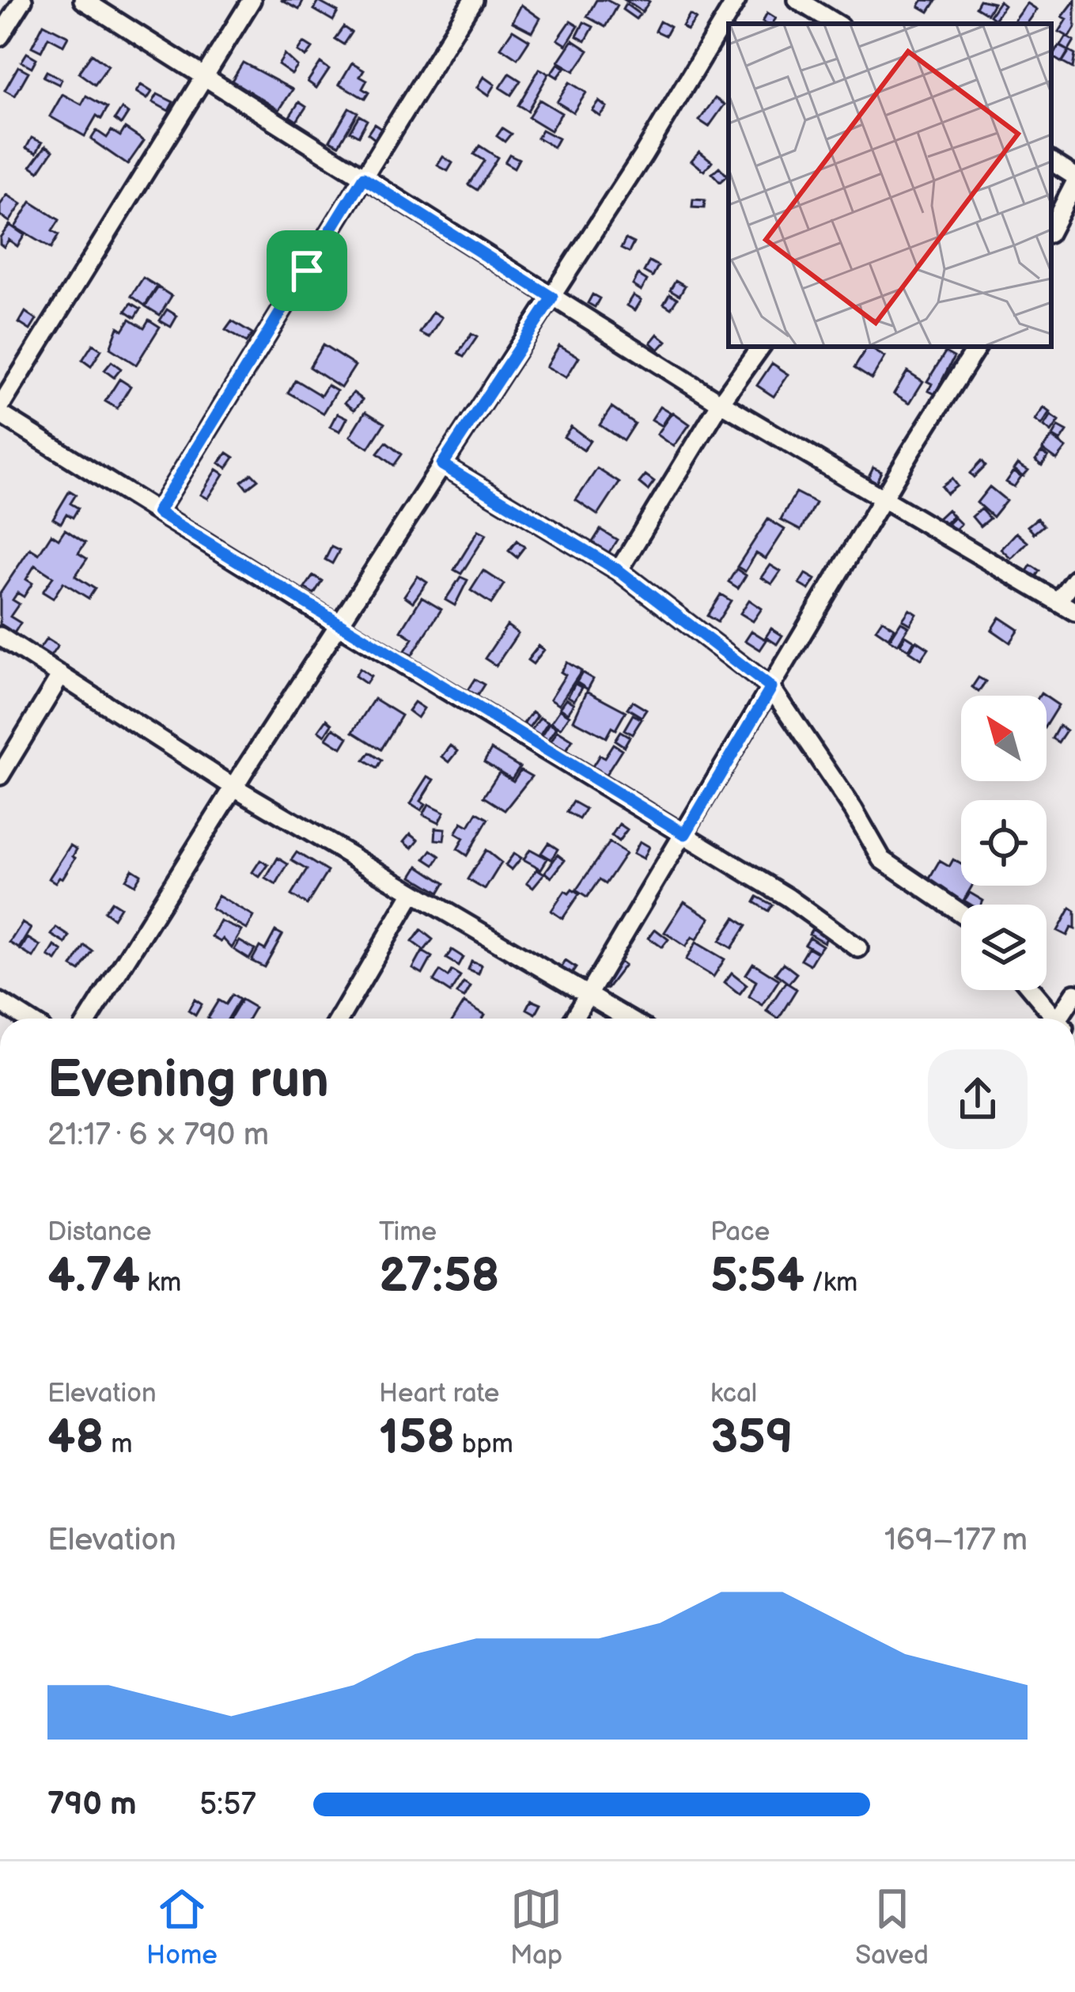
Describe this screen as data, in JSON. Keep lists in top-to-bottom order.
{
  "north": "top left",
  "page": {
    "heading": ["Evening run", "21:17 · 6 × 790 m"],
    "stats": [
      ["Distance", "4.74 km"],
      ["Time", "27:58"],
      ["Pace", "5:54 /km"],
      ["Elevation", "48 m"],
      ["Heart rate", "158 bpm"],
      ["kcal", "359"]
    ],
    "chart": ["Elevation", "169–177 m"],
    "list": [
      {
        "name": "790 m",
        "note": "5:57"
      }
    ],
    "tabs": ["Home", "Map", "Saved"]
  }
}
